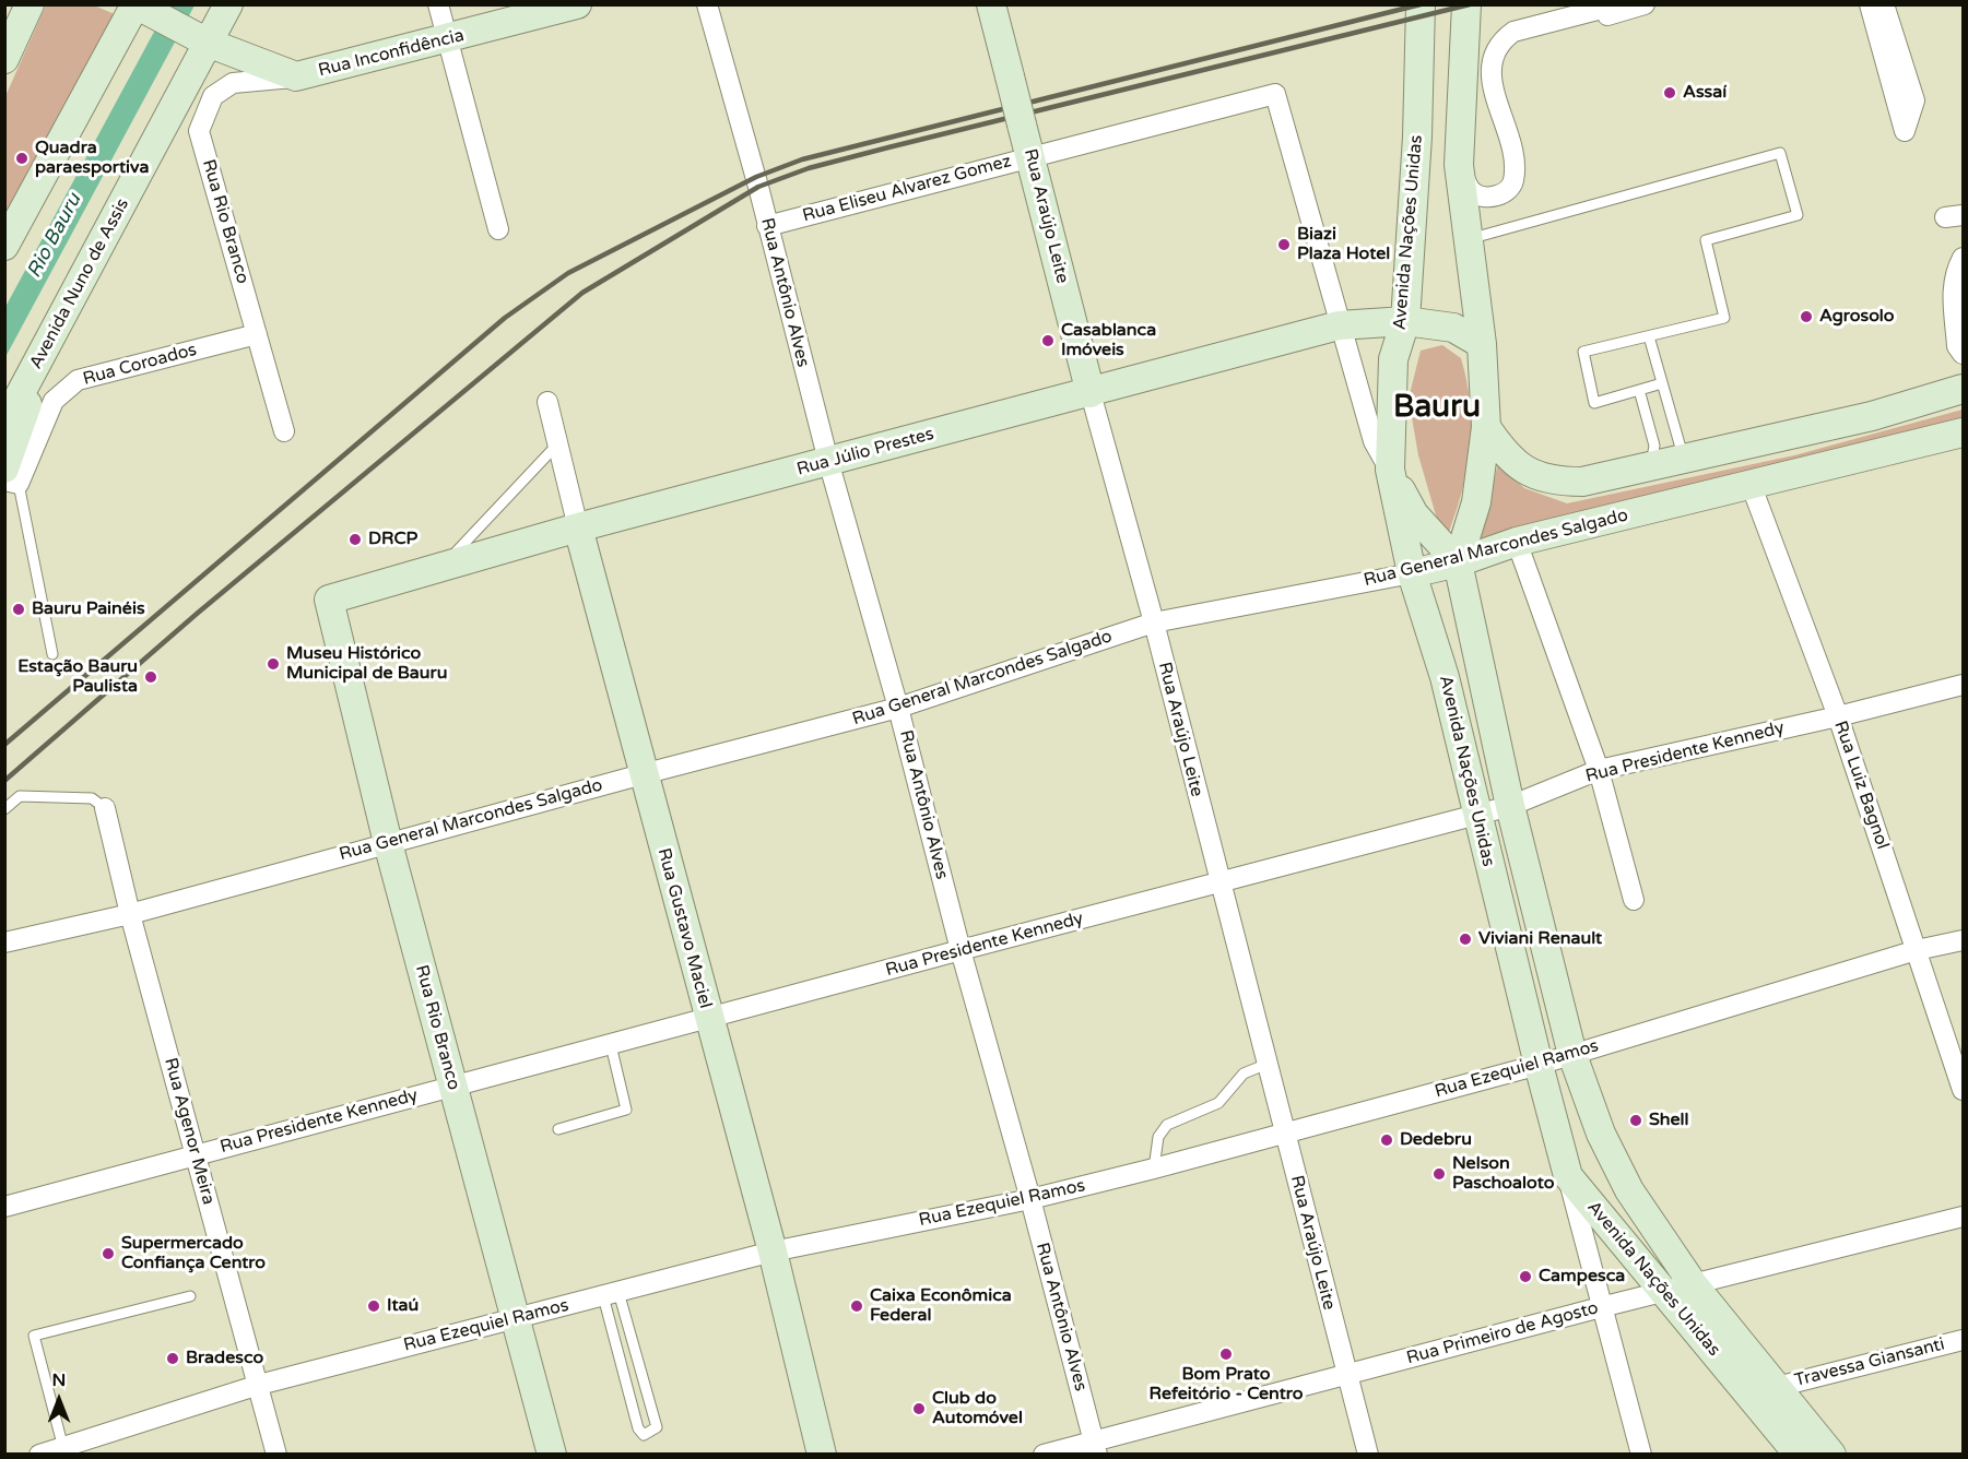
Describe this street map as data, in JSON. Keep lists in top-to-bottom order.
{
  "streets": {
    "street": [
      "Rua Inconfidência",
      "Rua Eliseu Alvarez Gomez",
      "Rua Araújo Leite",
      "Rua Rio Branco",
      "Avenida Nações Unidas",
      "Avenida Nuno de Assis",
      "Rua Antônio Alves",
      "Rua Coroados",
      "Rua Júlio Prestes",
      "Rua General Marcondes Salgado",
      "Rua Presidente Kennedy",
      "Rua Luiz Bagnol",
      "Rua Gustavo Maciel",
      "Rua Ezequiel Ramos",
      "Rua Agenor Meira",
      "Rua Primeiro de Agosto",
      "Travessa Giansanti"
    ]
  },
  "crossings": [
    ["Rua Inconfidência", "Avenida Nuno de Assis"],
    ["Rua Eliseu Alvarez Gomez", "Rua Araújo Leite"],
    ["Rua Eliseu Alvarez Gomez", "Rua Antônio Alves"],
    ["Rua Eliseu Alvarez Gomez", "Rua Júlio Prestes"],
    ["Rua Araújo Leite", "Rua Júlio Prestes"],
    ["Rua Araújo Leite", "Rua General Marcondes Salgado"],
    ["Rua Araújo Leite", "Rua Presidente Kennedy"],
    ["Rua Araújo Leite", "Rua Ezequiel Ramos"],
    ["Rua Araújo Leite", "Rua Primeiro de Agosto"],
    ["Rua Rio Branco", "Rua Coroados"],
    ["Rua Rio Branco", "Rua Júlio Prestes"],
    ["Rua Rio Branco", "Rua General Marcondes Salgado"],
    ["Rua Rio Branco", "Rua Presidente Kennedy"],
    ["Rua Rio Branco", "Rua Ezequiel Ramos"],
    ["Avenida Nações Unidas", "Rua Júlio Prestes"],
    ["Avenida Nações Unidas", "Rua General Marcondes Salgado"],
    ["Avenida Nações Unidas", "Rua Presidente Kennedy"],
    ["Avenida Nações Unidas", "Rua Ezequiel Ramos"],
    ["Avenida Nações Unidas", "Rua Primeiro de Agosto"],
    ["Avenida Nações Unidas", "Travessa Giansanti"],
    ["Rua Antônio Alves", "Rua Júlio Prestes"],
    ["Rua Antônio Alves", "Rua General Marcondes Salgado"],
    ["Rua Antônio Alves", "Rua Presidente Kennedy"],
    ["Rua Antônio Alves", "Rua Ezequiel Ramos"],
    ["Rua Antônio Alves", "Rua Primeiro de Agosto"],
    ["Rua Júlio Prestes", "Rua Gustavo Maciel"],
    ["Rua General Marcondes Salgado", "Rua Luiz Bagnol"],
    ["Rua General Marcondes Salgado", "Rua Gustavo Maciel"],
    ["Rua General Marcondes Salgado", "Rua Agenor Meira"],
    ["Rua Presidente Kennedy", "Rua Luiz Bagnol"],
    ["Rua Presidente Kennedy", "Rua Gustavo Maciel"],
    ["Rua Presidente Kennedy", "Rua Agenor Meira"],
    ["Rua Luiz Bagnol", "Rua Ezequiel Ramos"],
    ["Rua Gustavo Maciel", "Rua Ezequiel Ramos"],
    ["Rua Ezequiel Ramos", "Rua Agenor Meira"]
  ],
  "districts": ["Bauru"],
  "water": ["Rio Bauru"],
  "places": [
    "Assaí",
    "Quadra paraesportiva",
    "Biazi Plaza Hotel",
    "Agrosolo",
    "Casablanca Imóveis",
    "DRCP",
    "Bauru Painéis",
    "Museu Histórico Municipal de Bauru",
    "Estação Bauru Paulista",
    "Viviani Renault",
    "Shell",
    "Dedebru",
    "Nelson Paschoaloto",
    "Supermercado Confiança Centro",
    "Campesca",
    "Itaú",
    "Caixa Econômica Federal",
    "Bom Prato Refeitório - Centro",
    "Bradesco",
    "Club do Automóvel"
  ],
  "north": "top"
}
